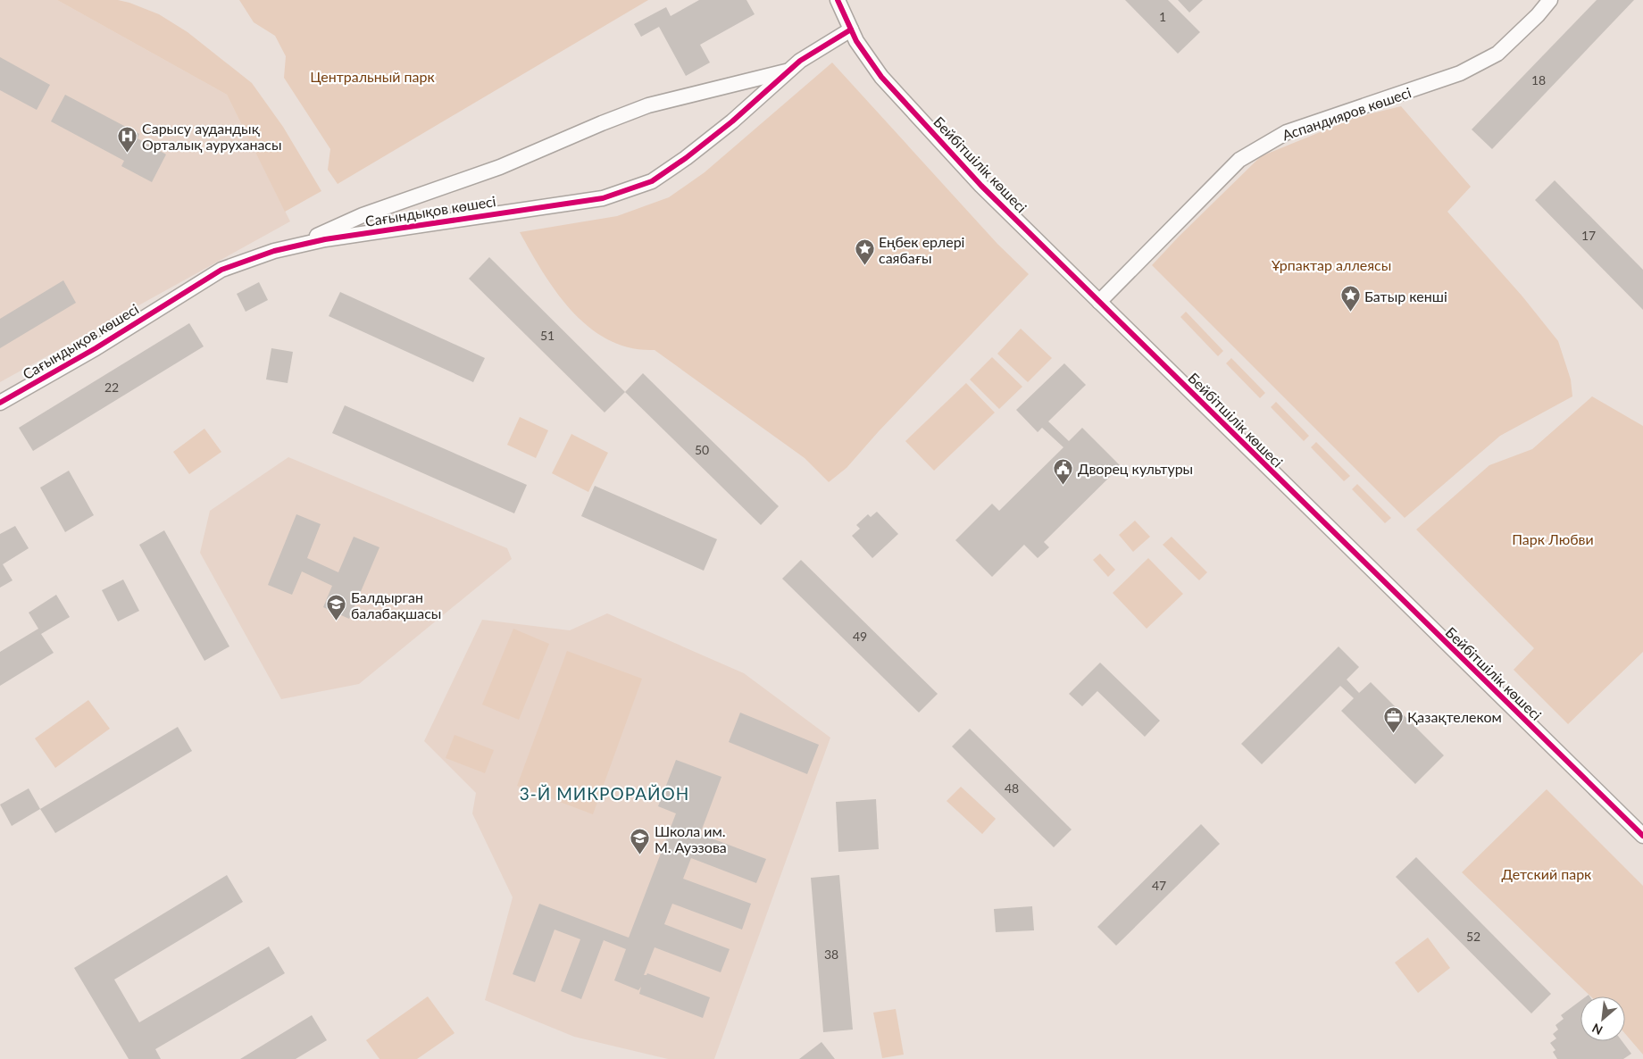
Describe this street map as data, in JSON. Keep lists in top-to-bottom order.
{
  "streets": {
    "street": ["Аспандияров көшесі", "Бейбітшілік көшесі", "Сағындықов көшесі"]
  },
  "crossings": [
    ["Аспандияров көшесі", "Бейбітшілік көшесі"],
    ["Бейбітшілік көшесі", "Сағындықов көшесі"]
  ],
  "districts": ["3-Й МИКРОРАЙОН"],
  "parks": [
    "Центральный парк",
    "Ұрпактар аллеясы",
    "Парк Любви",
    "Детский парк"
  ],
  "places": {
    "hospital": ["Сарысу аудандық Орталық ауруханасы"],
    "place": ["Еңбек ерлері саябағы", "Батыр кенші"],
    "public building": ["Дворец культуры"],
    "school or university": ["Балдырган балабақшасы", "Школа им. М. Ауэзова"],
    "office": ["Қазақтелеком"]
  },
  "house_numbers": [
    "1",
    "18",
    "17",
    "51",
    "22",
    "50",
    "49",
    "48",
    "47",
    "52",
    "38"
  ],
  "north": "bottom left"
}
